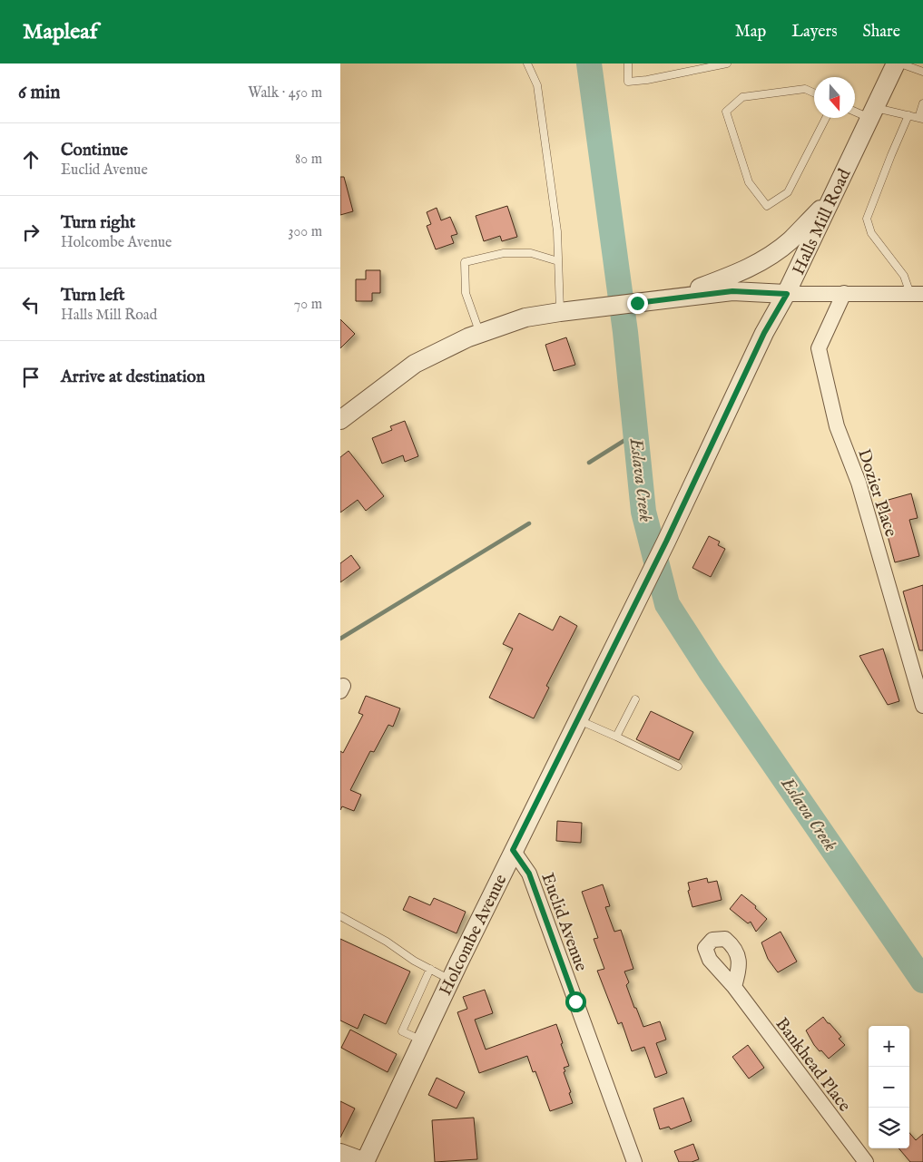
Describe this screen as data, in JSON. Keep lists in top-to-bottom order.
{
  "streets": {
    "street": [
      "Halls Mill Road",
      "Dozier Place",
      "Euclid Avenue",
      "Holcombe Avenue",
      "Bankhead Place"
    ]
  },
  "crossings": [
    ["Halls Mill Road", "Holcombe Avenue"],
    ["Euclid Avenue", "Holcombe Avenue"]
  ],
  "water": ["Eslava Creek"],
  "north": "bottom",
  "page": {
    "header": "Mapleaf",
    "nav": ["Map", "Layers", "Share"],
    "heading": ["6 min", "Walk · 450 m"],
    "list": [
      ["Continue", "Euclid Avenue", "80 m"],
      ["Turn right", "Holcombe Avenue", "300 m"],
      ["Turn left", "Halls Mill Road", "70 m"],
      "Arrive at destination"
    ],
    "map_buttons": ["+", "−"]
  }
}
